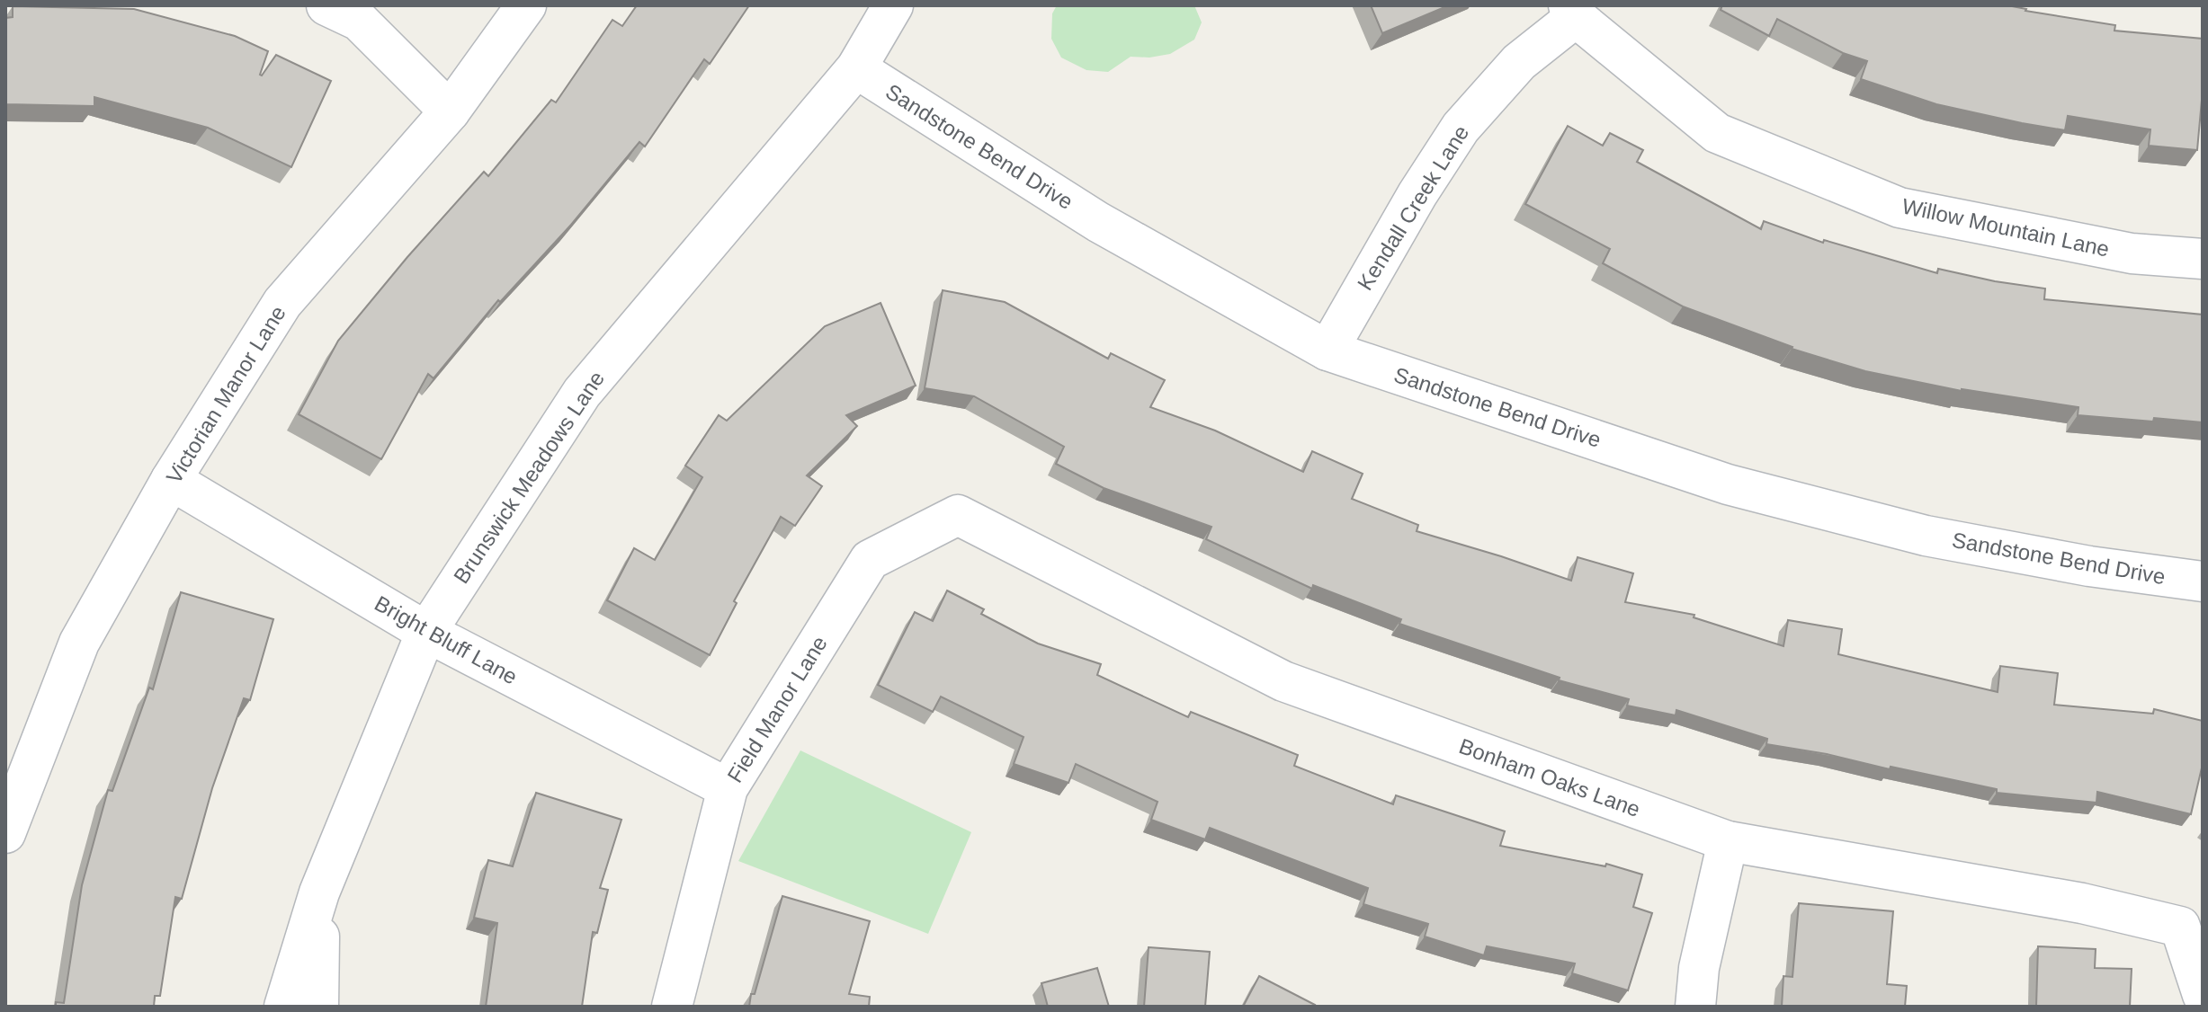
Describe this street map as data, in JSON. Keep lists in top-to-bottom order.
{
  "streets": {
    "street": [
      "Sandstone Bend Drive",
      "Kendall Creek Lane",
      "Willow Mountain Lane",
      "Victorian Manor Lane",
      "Brunswick Meadows Lane",
      "Bright Bluff Lane",
      "Field Manor Lane",
      "Bonham Oaks Lane"
    ]
  },
  "crossings": [
    ["Sandstone Bend Drive", "Kendall Creek Lane"],
    ["Sandstone Bend Drive", "Brunswick Meadows Lane"],
    ["Kendall Creek Lane", "Willow Mountain Lane"],
    ["Victorian Manor Lane", "Bright Bluff Lane"],
    ["Brunswick Meadows Lane", "Bright Bluff Lane"],
    ["Bright Bluff Lane", "Field Manor Lane"],
    ["Field Manor Lane", "Bonham Oaks Lane"]
  ]
}
